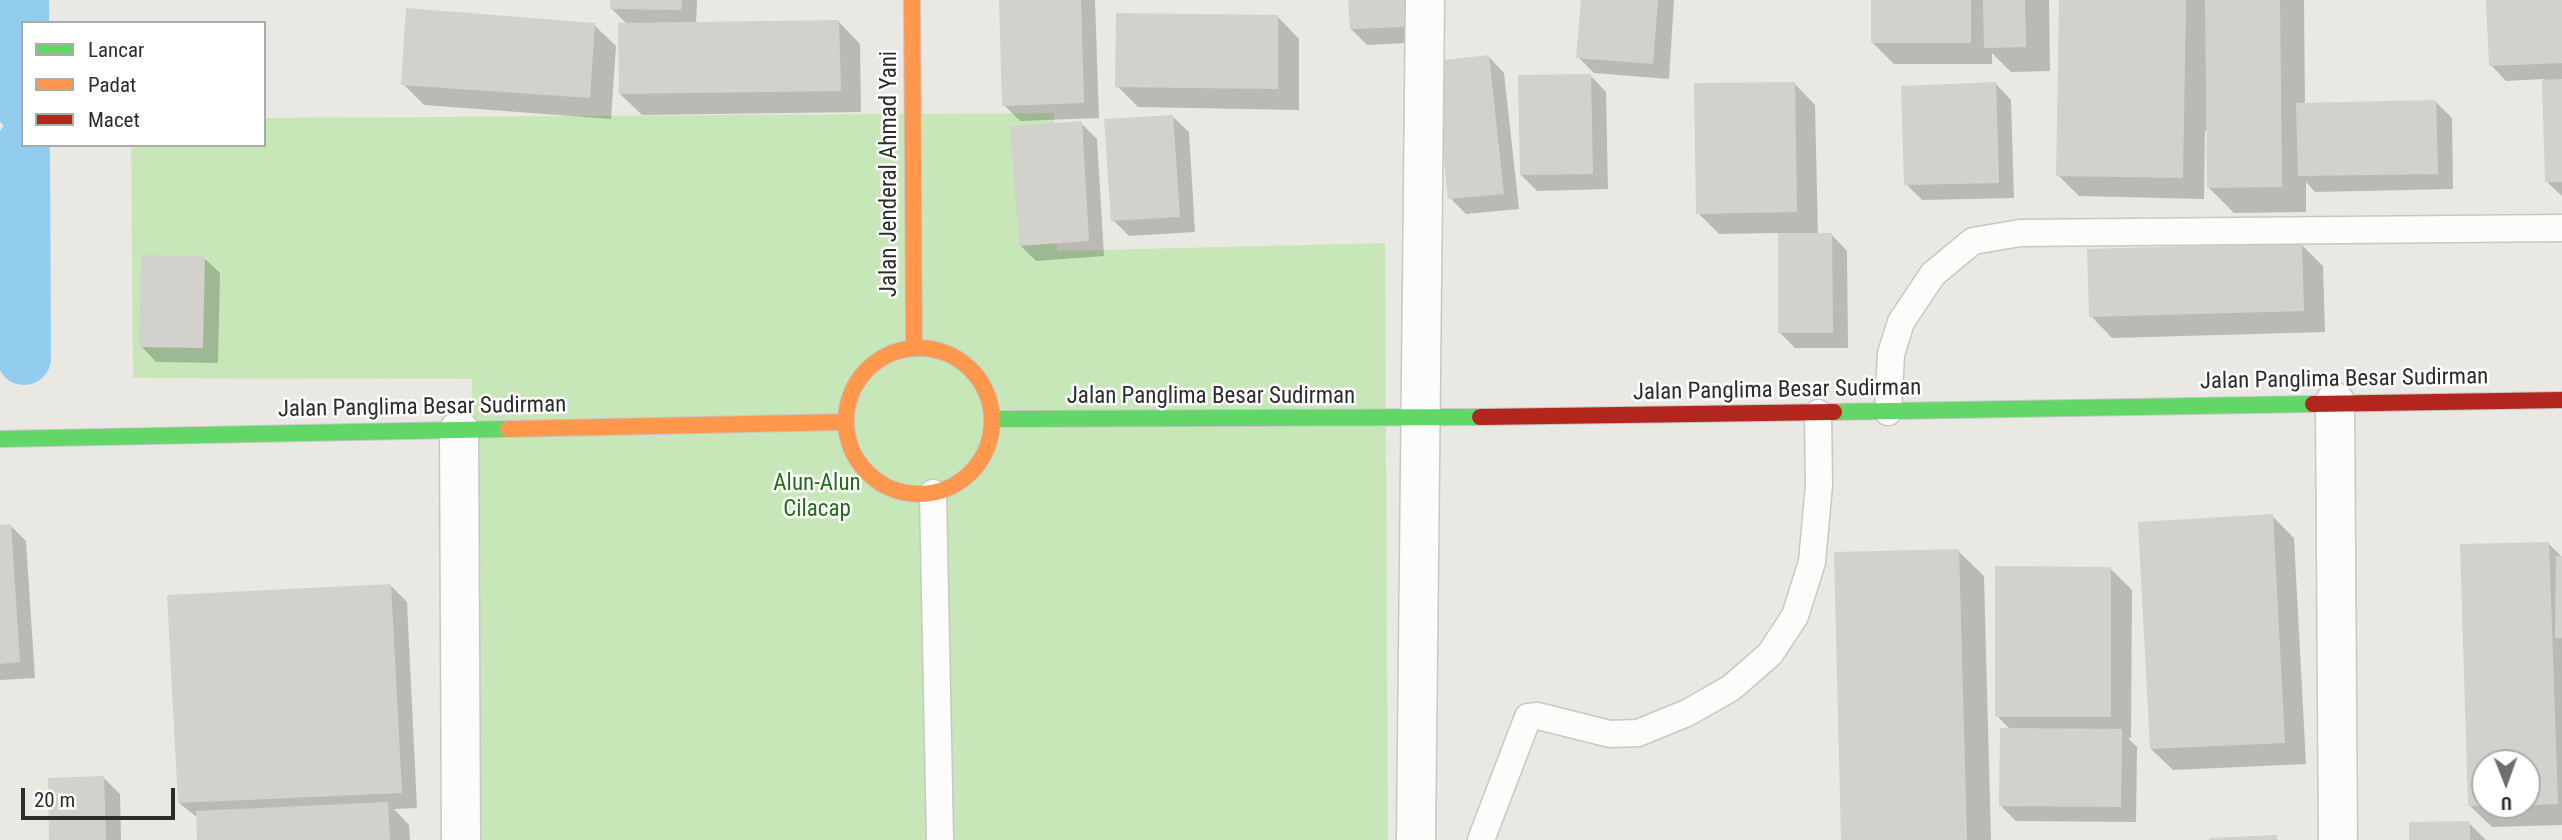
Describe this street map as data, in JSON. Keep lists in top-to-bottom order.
{
  "streets": {
    "main road": ["Jalan Jenderal Ahmad Yani", "Jalan Panglima Besar Sudirman"]
  },
  "crossings": [
    ["Jalan Jenderal Ahmad Yani", "Jalan Panglima Besar Sudirman"]
  ],
  "parks": ["Alun-Alun Cilacap"],
  "legend": ["Lancar", "Padat", "Macet"],
  "scale_bar": "20 m",
  "north": "bottom"
}
